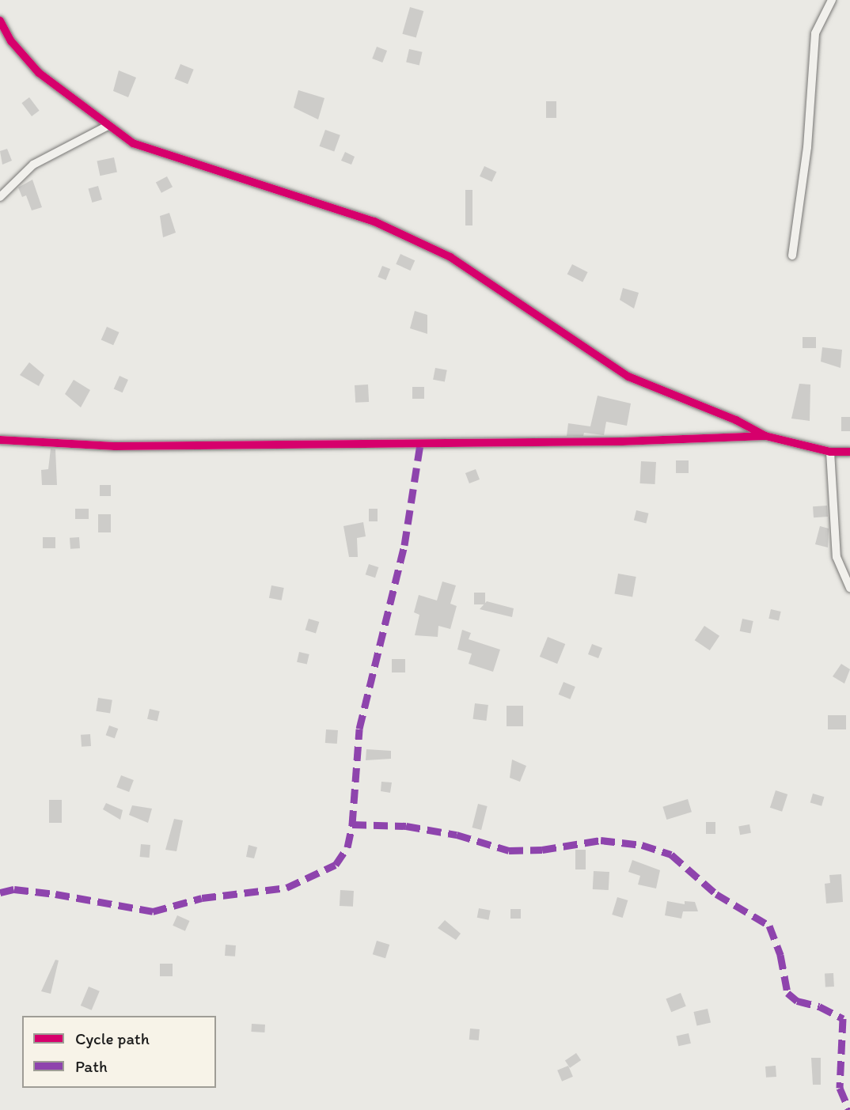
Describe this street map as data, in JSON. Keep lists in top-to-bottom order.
{
  "legend": ["Cycle path", "Path"]
}
